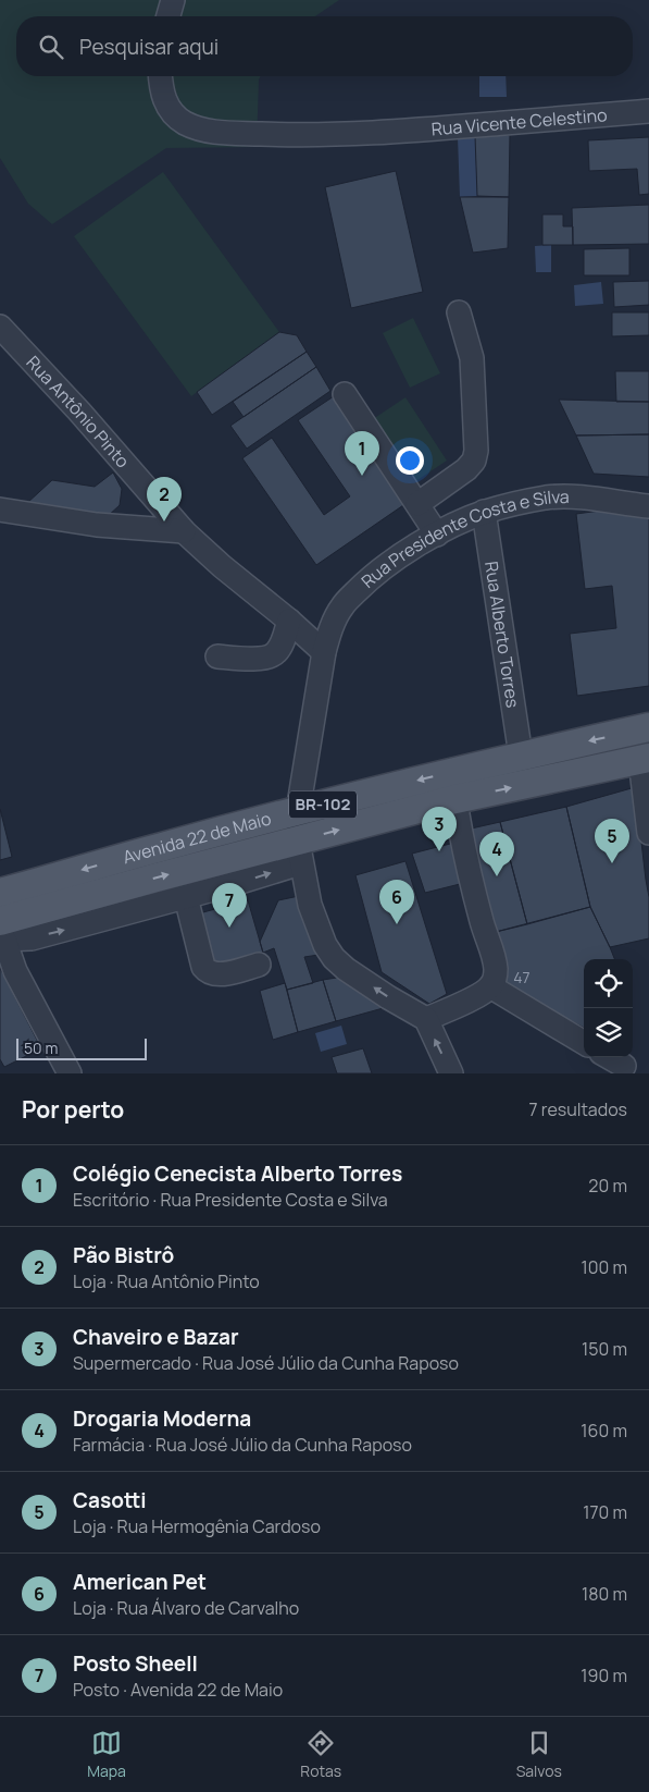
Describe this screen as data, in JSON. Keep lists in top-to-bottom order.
{
  "streets": {
    "main road": ["BR-102", "Avenida 22 de Maio"],
    "street": [
      "Rua Vicente Celestino",
      "Rua Antônio Pinto",
      "Rua Presidente Costa e Silva",
      "Rua Alberto Torres"
    ]
  },
  "crossings": [
    ["Rua Antônio Pinto", "Rua Presidente Costa e Silva"],
    ["Rua Presidente Costa e Silva", "Rua Alberto Torres"],
    ["Rua Presidente Costa e Silva", "Avenida 22 de Maio"],
    ["Rua Alberto Torres", "Avenida 22 de Maio"]
  ],
  "house_numbers": ["47"],
  "scale_bar": "50 m",
  "page": {
    "search": "Pesquisar aqui",
    "pins": [
      "1",
      "2",
      "3",
      "5",
      "4",
      "6",
      "7"
    ],
    "scale": "50 m",
    "heading": ["Por perto", "7 resultados"],
    "list": [
      {
        "mark": "1",
        "name": "Colégio Cenecista Alberto Torres",
        "note": "Escritório · Rua Presidente Costa e Silva",
        "value": "20 m"
      },
      {
        "mark": "2",
        "name": "Pão Bistrô",
        "note": "Loja · Rua Antônio Pinto",
        "value": "100 m"
      },
      {
        "mark": "3",
        "name": "Chaveiro e Bazar",
        "note": "Supermercado · Rua José Júlio da Cunha Raposo",
        "value": "150 m"
      },
      {
        "mark": "4",
        "name": "Drogaria Moderna",
        "note": "Farmácia · Rua José Júlio da Cunha Raposo",
        "value": "160 m"
      },
      {
        "mark": "5",
        "name": "Casotti",
        "note": "Loja · Rua Hermogênia Cardoso",
        "value": "170 m"
      },
      {
        "mark": "6",
        "name": "American Pet",
        "note": "Loja · Rua Álvaro de Carvalho",
        "value": "180 m"
      },
      {
        "mark": "7",
        "name": "Posto Sheell",
        "note": "Posto · Avenida 22 de Maio",
        "value": "190 m"
      }
    ],
    "nav": ["Mapa", "Rotas", "Salvos"]
  }
}
